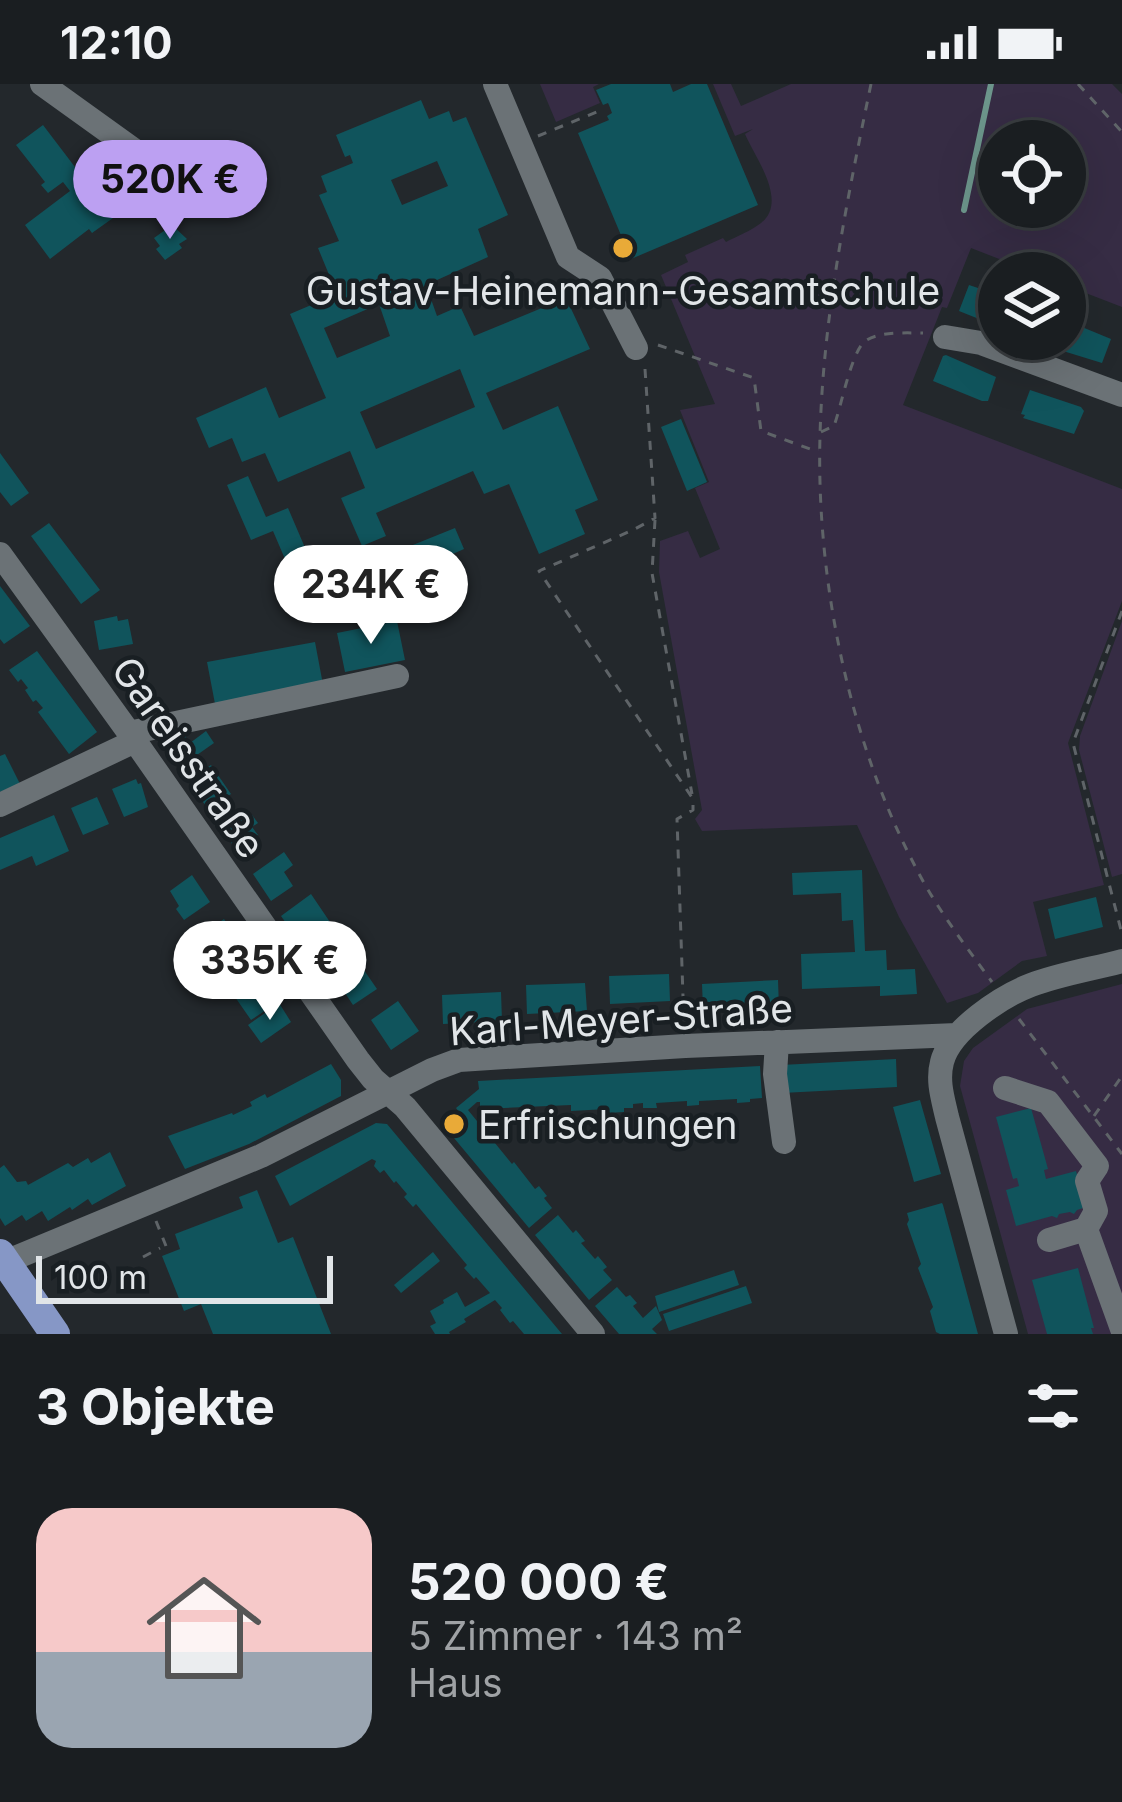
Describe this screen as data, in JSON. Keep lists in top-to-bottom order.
{
  "streets": {
    "street": ["Gareisstraße", "Karl-Meyer-Straße"]
  },
  "crossings": [
    ["Gareisstraße", "Karl-Meyer-Straße"]
  ],
  "places": ["Gustav-Heinemann-Gesamtschule", "Erfrischungen"],
  "scale_bar": "100 m",
  "page": {
    "status": "12:10",
    "price": ["520K €", "234K €", "335K €"],
    "scale": "100 m",
    "heading": "3 Objekte",
    "list": [
      {
        "name": "520 000 €",
        "note": "5 Zimmer · 143 m² · Haus"
      }
    ]
  }
}
